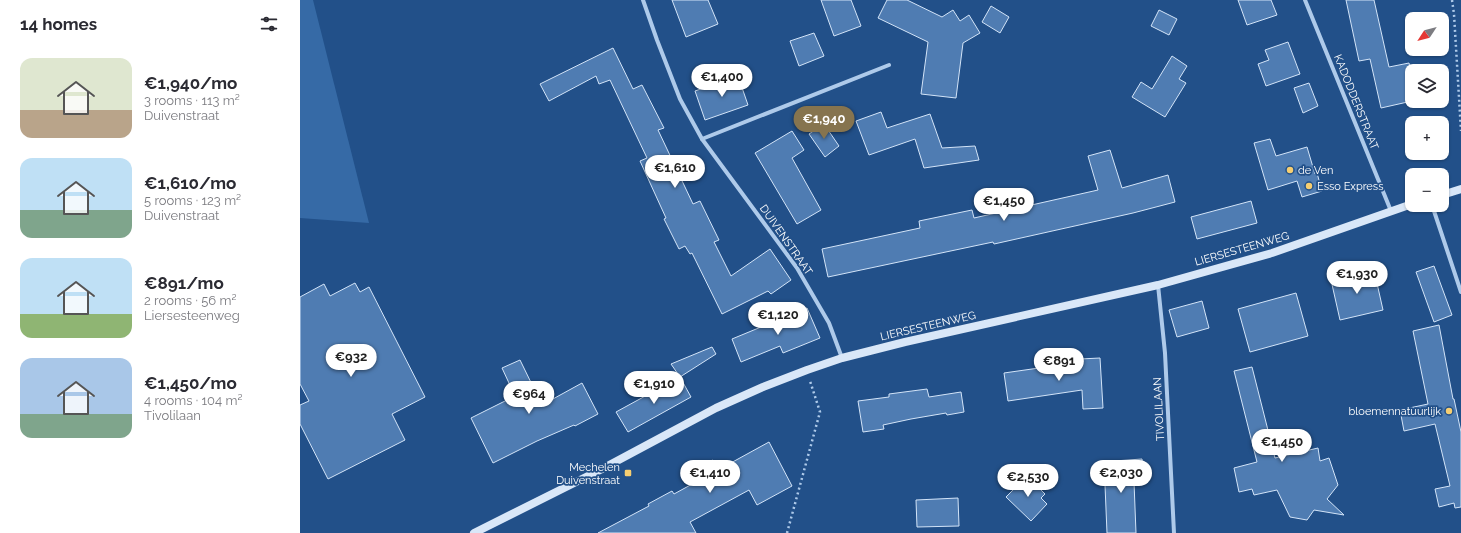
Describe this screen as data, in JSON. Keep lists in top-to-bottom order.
{
  "streets": {
    "main road": ["LIERSESTEENWEG"],
    "street": ["KADODDERSTRAAT", "DUIVENSTRAAT", "TIVOLILAAN"]
  },
  "crossings": [
    ["KADODDERSTRAAT", "LIERSESTEENWEG"],
    ["DUIVENSTRAAT", "LIERSESTEENWEG"],
    ["LIERSESTEENWEG", "TIVOLILAAN"]
  ],
  "places": {
    "other": ["de Ven", "Esso Express", "bloemennatuurlijk"],
    "transit": ["Mechelen Duivenstraat"]
  },
  "north": "bottom left",
  "page": {
    "heading": "14 homes",
    "map_buttons": ["+", "−"],
    "list": [
      {
        "name": "€1,940/mo",
        "note": "3 rooms · 113 m² · Duivenstraat"
      },
      {
        "name": "€1,610/mo",
        "note": "5 rooms · 123 m² · Duivenstraat"
      },
      {
        "name": "€891/mo",
        "note": "2 rooms · 56 m² · Liersesteenweg"
      },
      {
        "name": "€1,450/mo",
        "note": "4 rooms · 104 m² · Tivolilaan"
      }
    ],
    "price": [
      "€1,400",
      "€1,940",
      "€1,610",
      "€1,450",
      "€1,930",
      "€1,120",
      "€932",
      "€891",
      "€1,910",
      "€964",
      "€1,450",
      "€1,410",
      "€2,030",
      "€2,530"
    ]
  }
}
